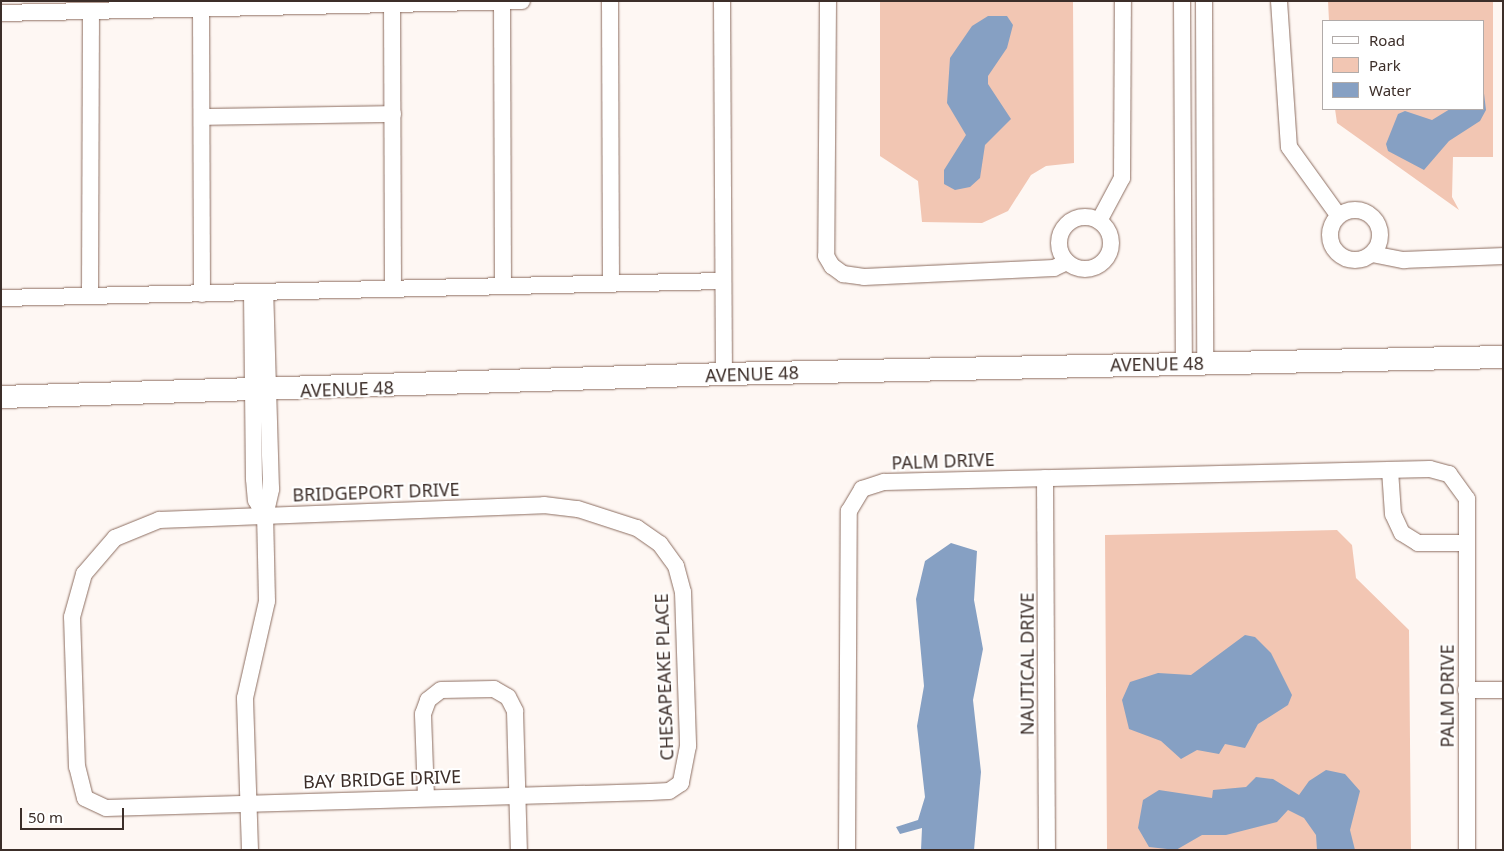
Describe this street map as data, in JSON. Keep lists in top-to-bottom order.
{
  "streets": {
    "main road": ["AVENUE 48"],
    "street": [
      "PALM DRIVE",
      "BRIDGEPORT DRIVE",
      "NAUTICAL DRIVE",
      "CHESAPEAKE PLACE",
      "BAY BRIDGE DRIVE"
    ]
  },
  "crossings": [
    ["PALM DRIVE", "NAUTICAL DRIVE"],
    ["BRIDGEPORT DRIVE", "CHESAPEAKE PLACE"],
    ["BRIDGEPORT DRIVE", "BAY BRIDGE DRIVE"],
    ["CHESAPEAKE PLACE", "BAY BRIDGE DRIVE"]
  ],
  "legend": ["Road", "Park", "Water"],
  "scale_bar": "50 m"
}
